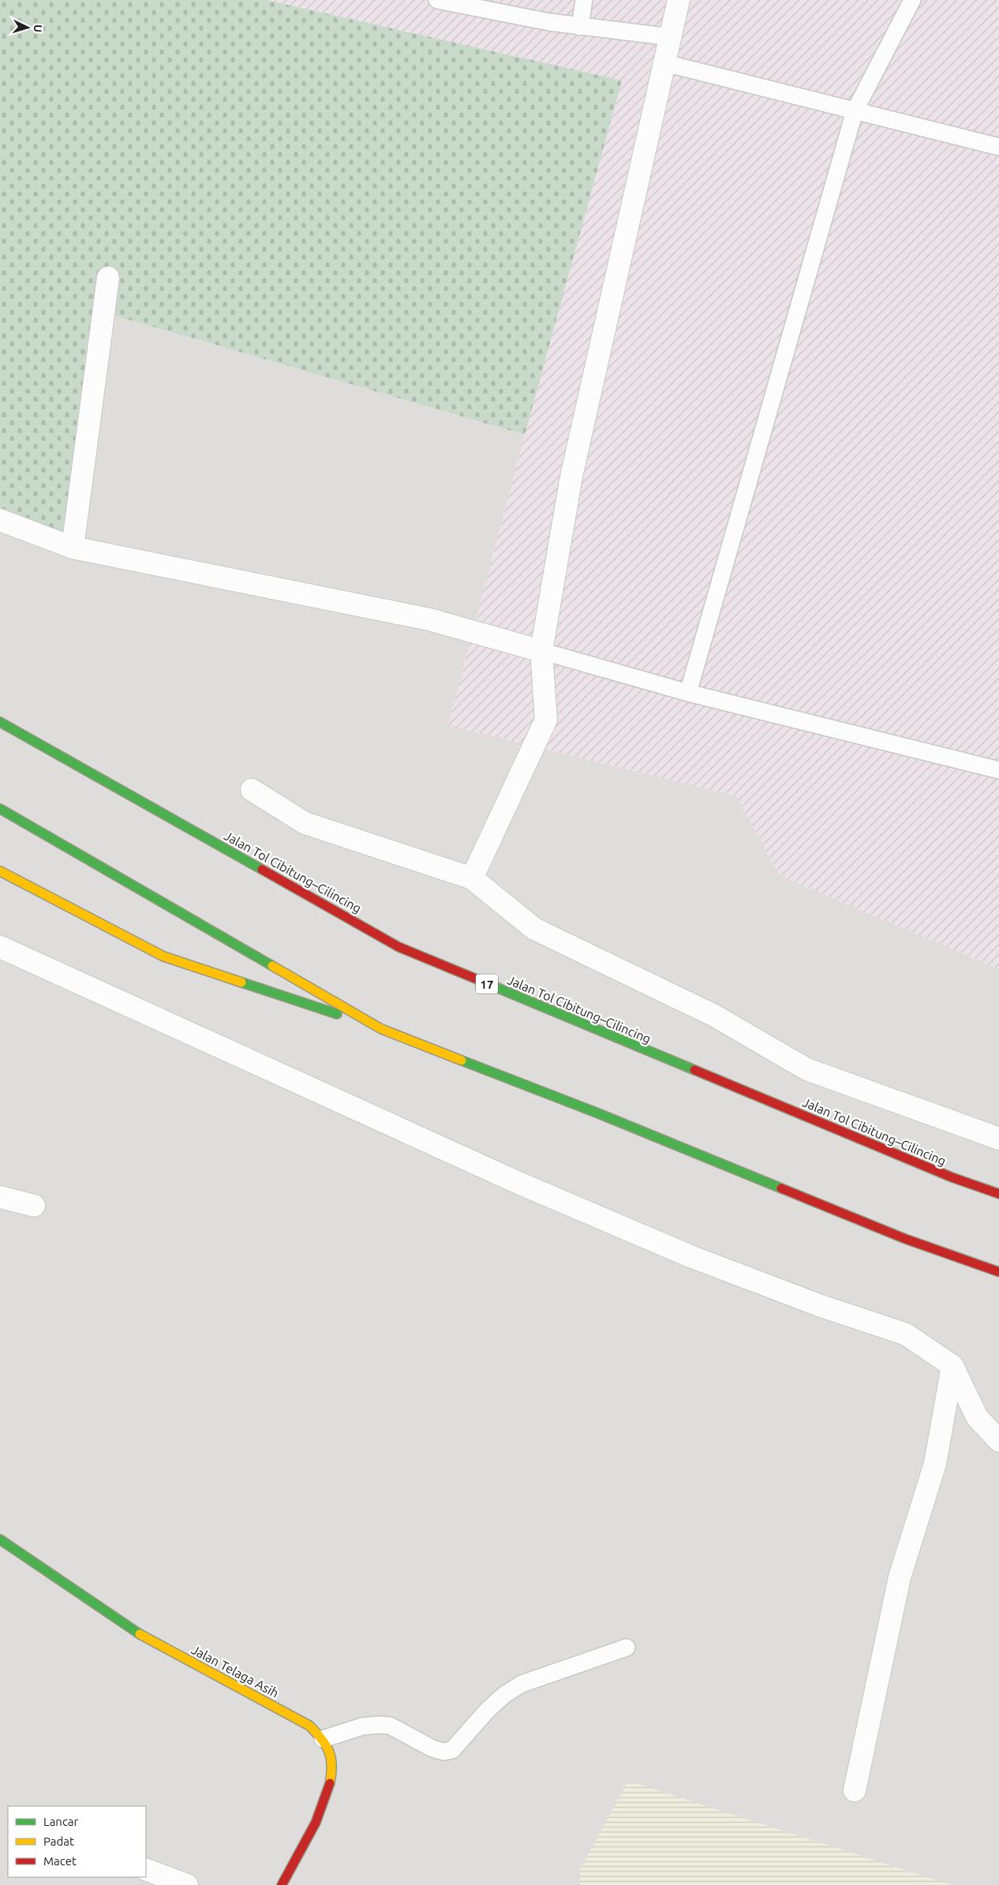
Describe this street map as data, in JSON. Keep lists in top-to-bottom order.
{
  "streets": {
    "main road": ["Jalan Tol Cibitung–Cilincing", "17", "Jalan Telaga Asih"]
  },
  "legend": ["Lancar", "Padat", "Macet"],
  "north": "right"
}
